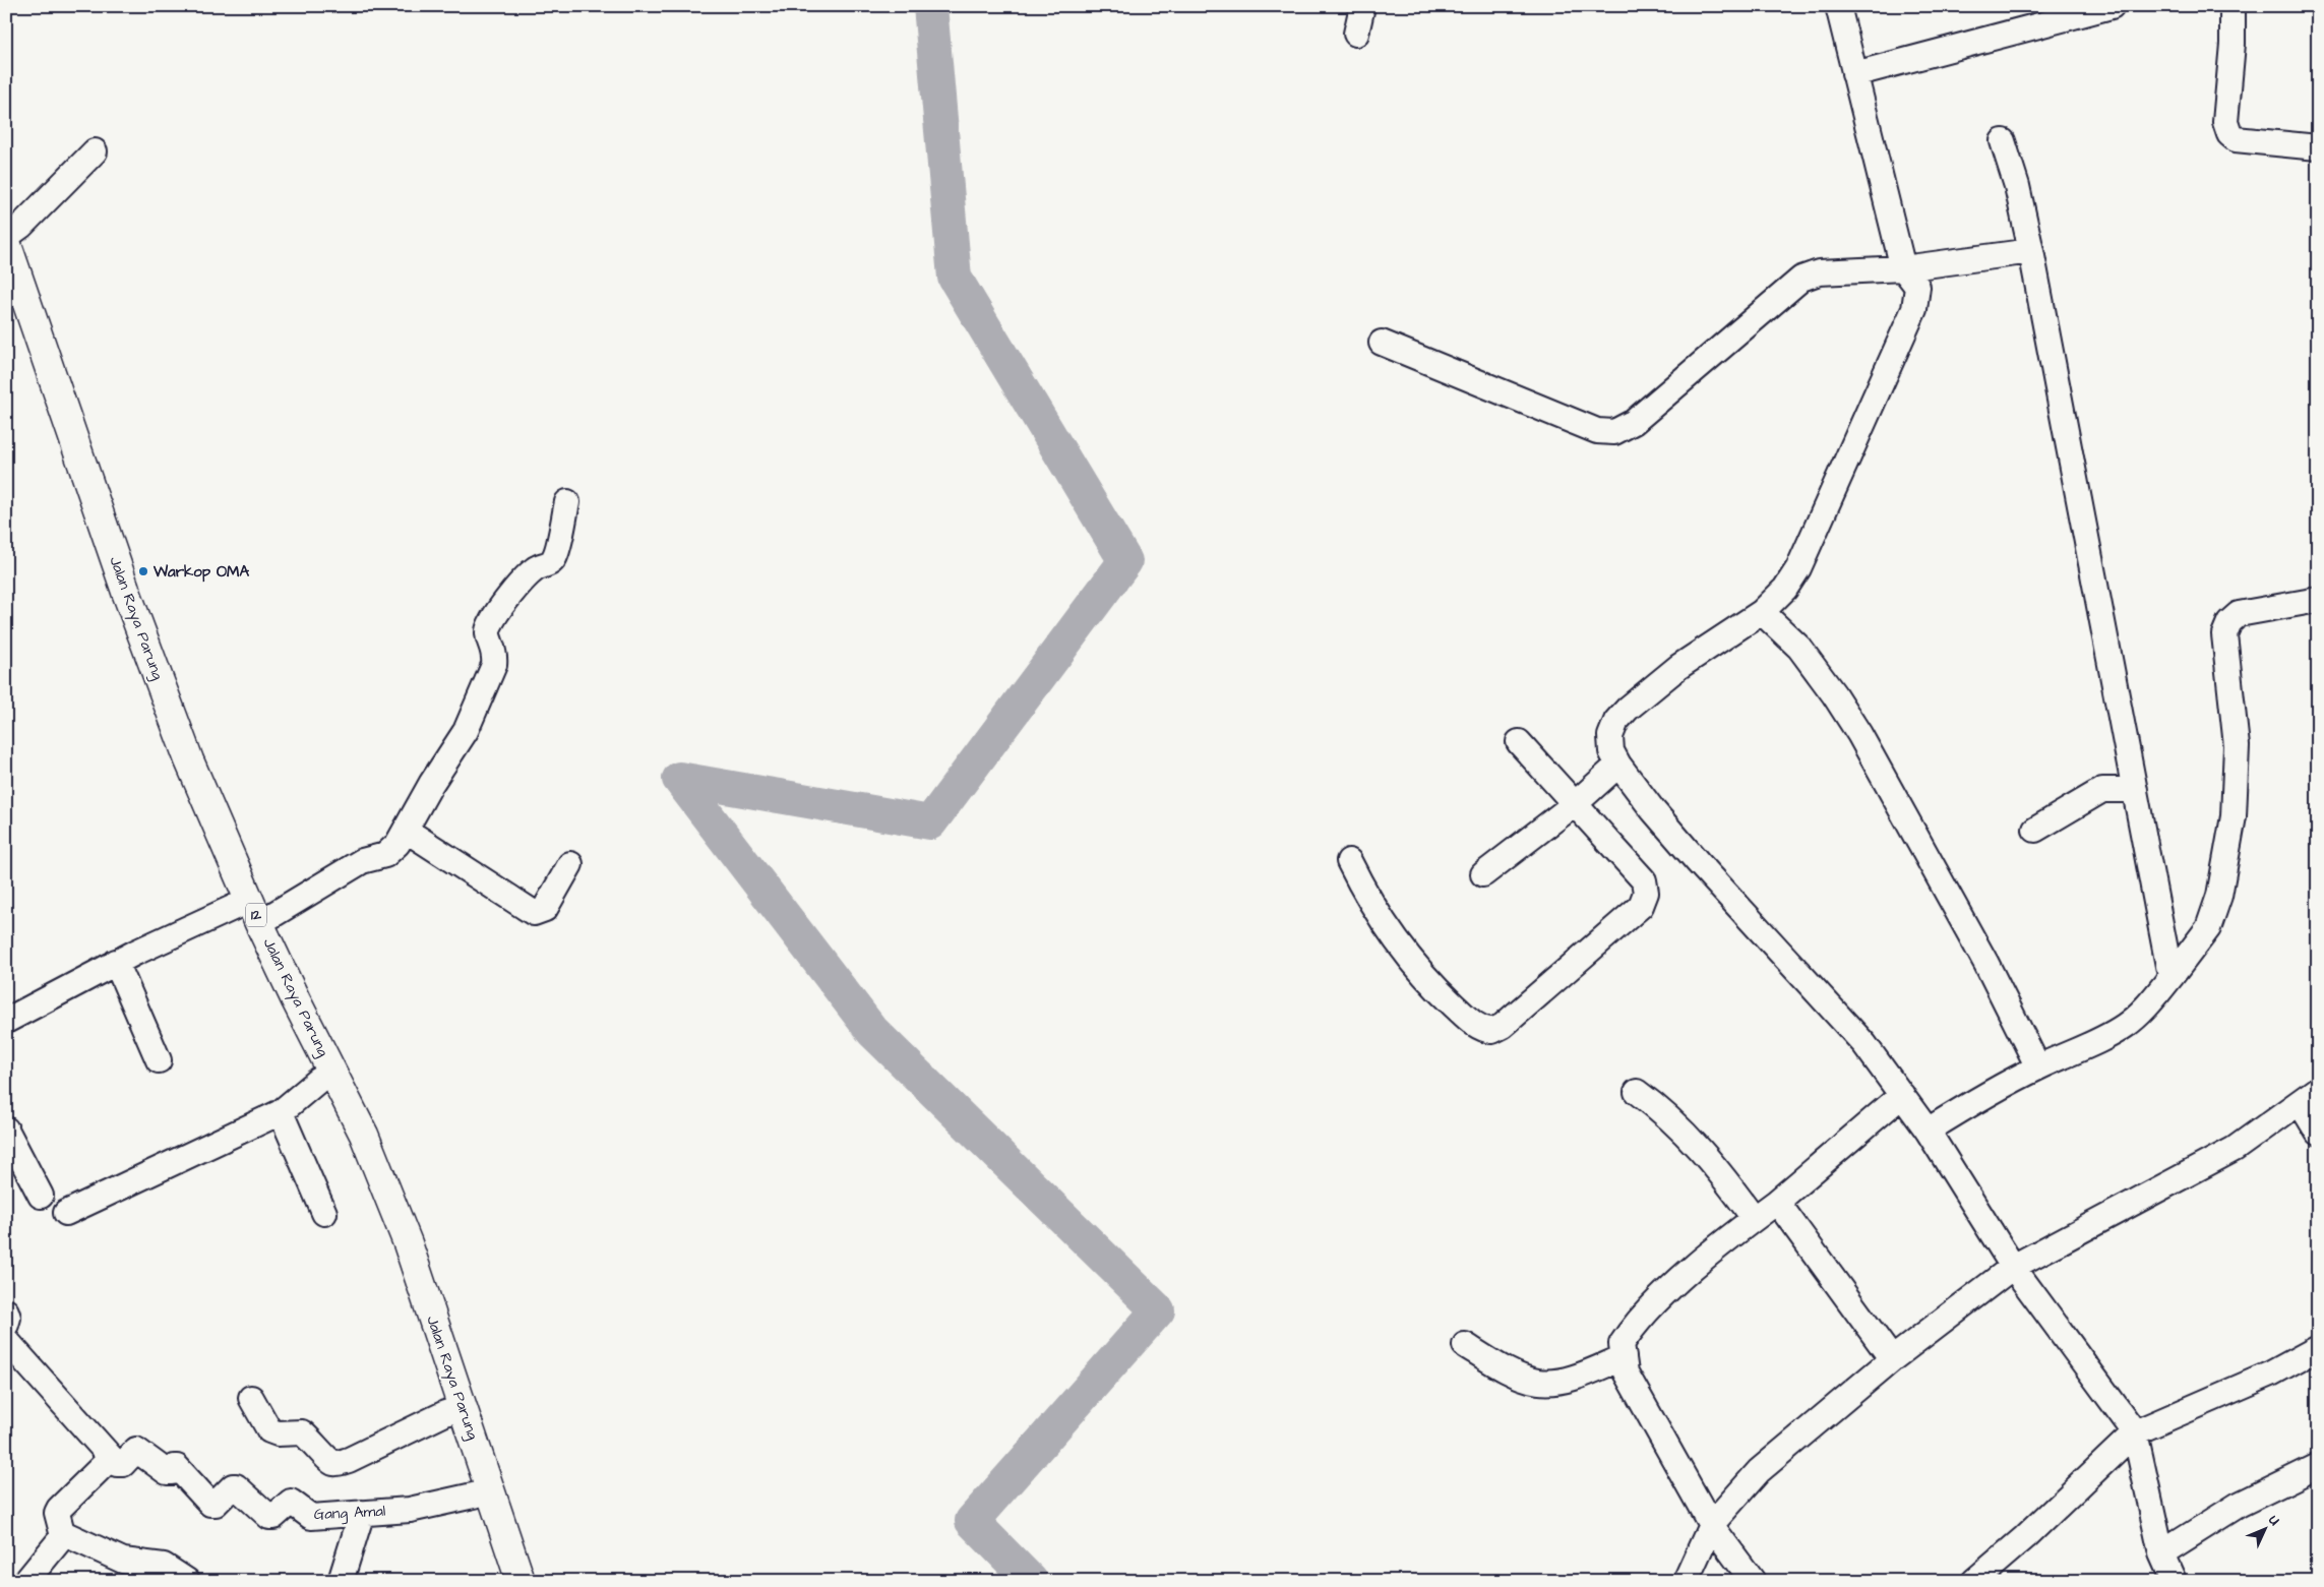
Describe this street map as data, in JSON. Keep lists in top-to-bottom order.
{
  "streets": {
    "highway": ["Jalan Raya Parung", "12"],
    "street": ["Gang Amal"]
  },
  "crossings": [
    ["Jalan Raya Parung", "Gang Amal"]
  ],
  "places": ["Warkop OMA"],
  "north": "top right"
}
